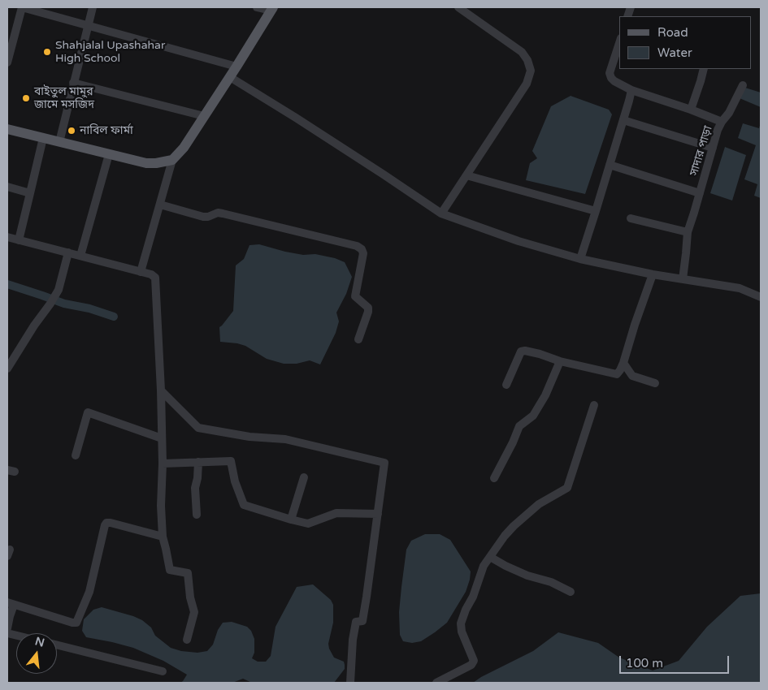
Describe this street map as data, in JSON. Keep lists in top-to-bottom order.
{
  "streets": {
    "street": ["সাদার পাড়া"]
  },
  "places": ["Shahjalal Upashahar High School", "বাইতুল মামুর জামে মসজিদ", "নাবিল ফার্মা"],
  "legend": ["Road", "Water"],
  "scale_bar": "100 m",
  "north": "top"
}
